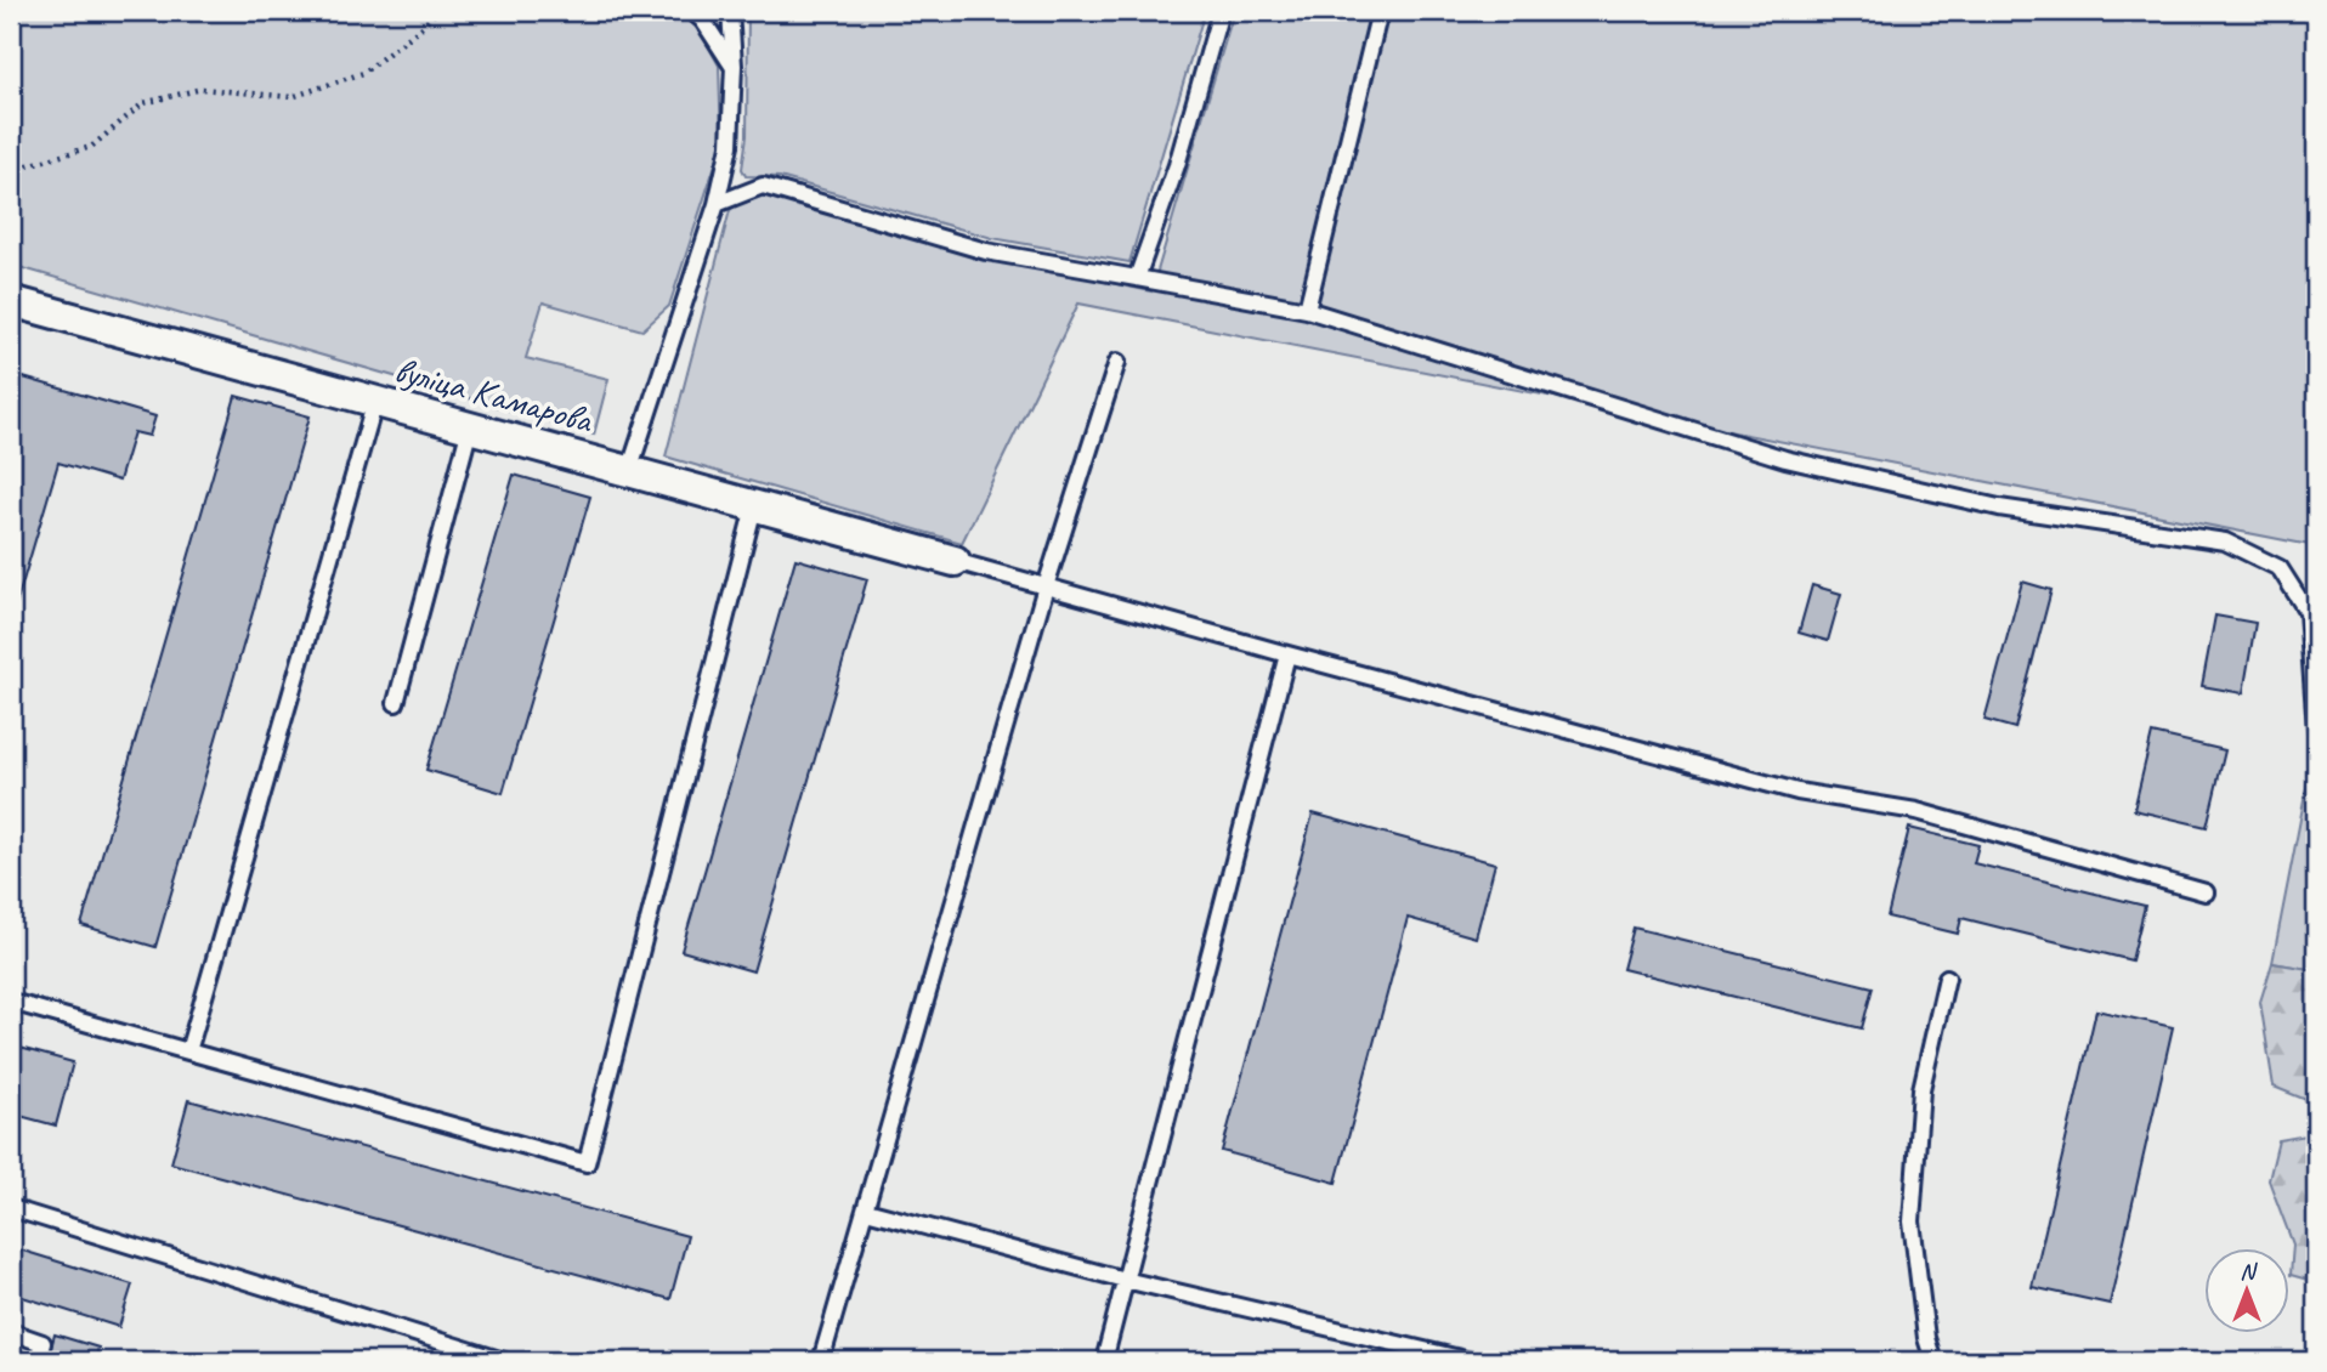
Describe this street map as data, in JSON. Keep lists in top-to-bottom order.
{
  "streets": {
    "street": ["вуліца Камарова"]
  },
  "north": "top"
}
